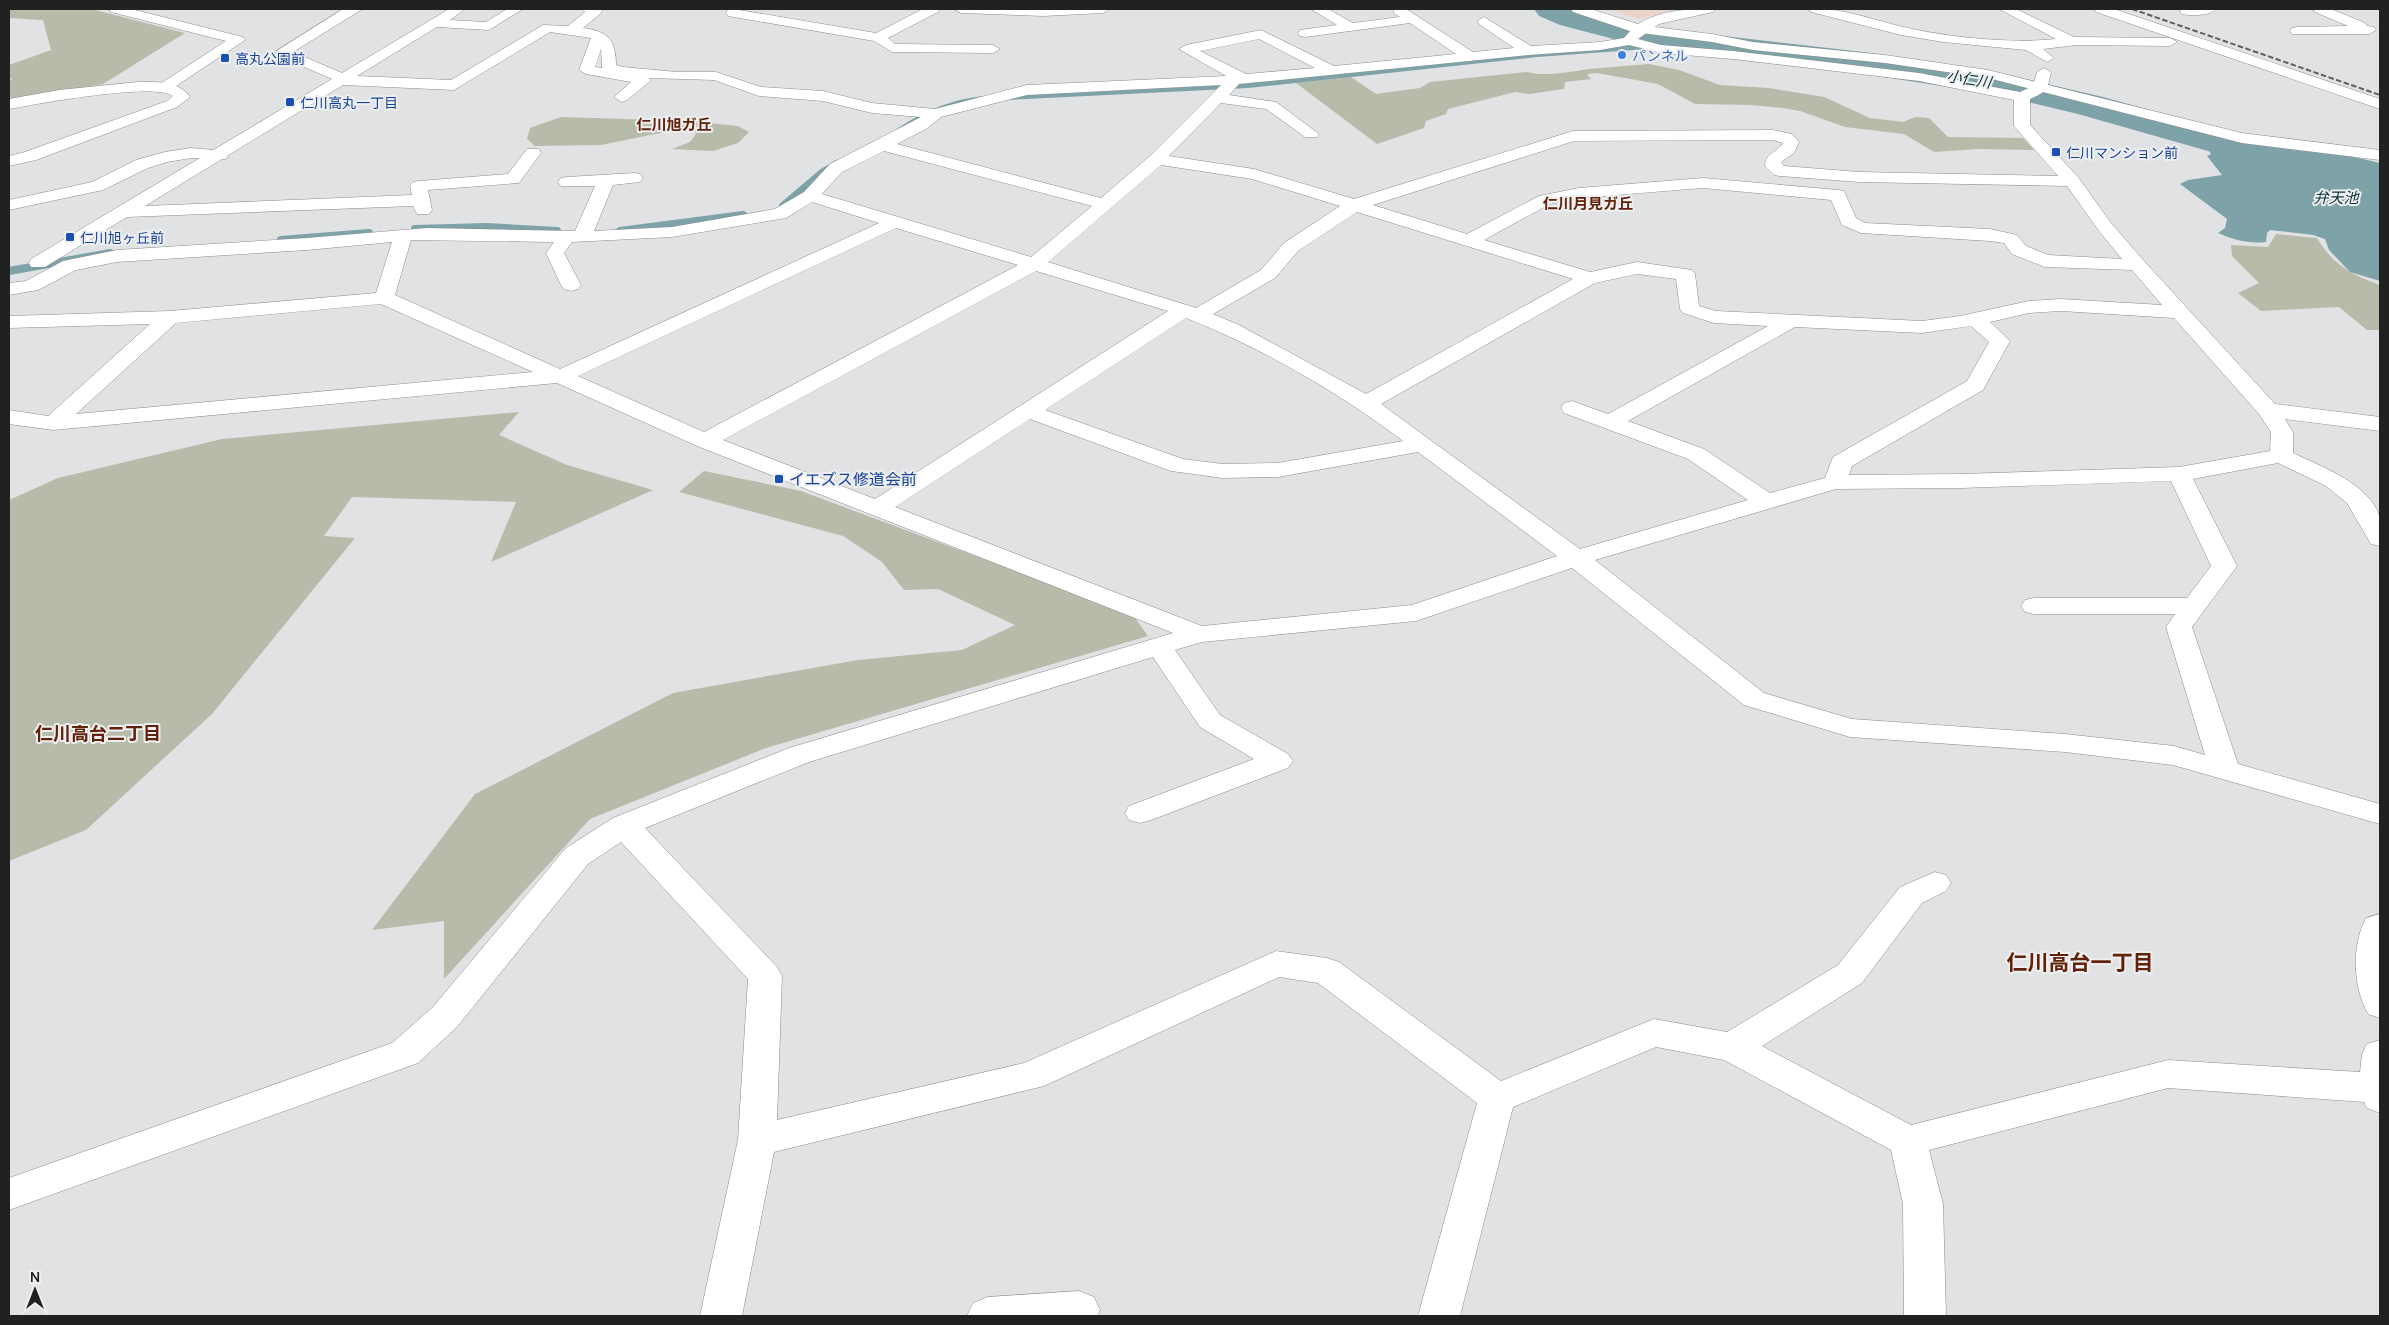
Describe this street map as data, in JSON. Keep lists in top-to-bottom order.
{
  "districts": [
    "仁川旭ガ丘",
    "仁川月見ガ丘",
    "仁川高台二丁目",
    "仁川高台一丁目"
  ],
  "water": ["小仁川", "弁天池"],
  "places": {
    "other": ["パンネル"],
    "transit": [
      "高丸公園前",
      "仁川高丸一丁目",
      "仁川マンション前",
      "仁川旭ヶ丘前",
      "イエズス修道会前"
    ]
  },
  "north": "top"
}
